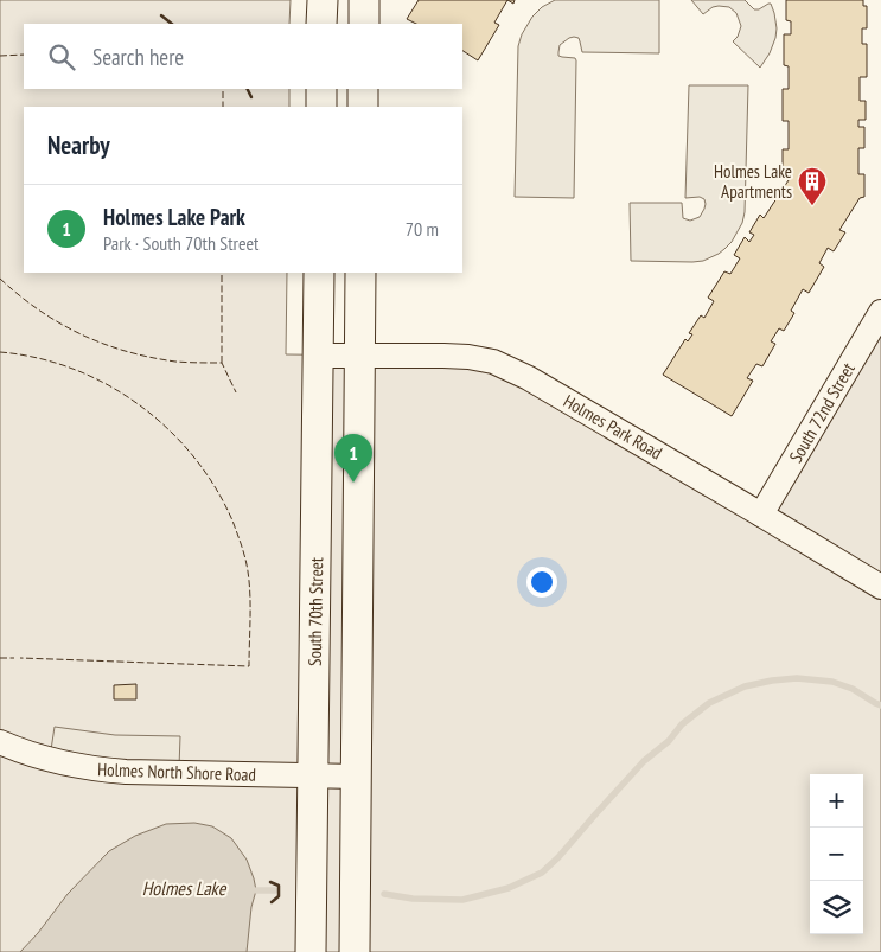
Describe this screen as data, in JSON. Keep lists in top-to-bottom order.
{
  "streets": {
    "main road": ["South 70th Street"],
    "street": ["South 72nd Street", "Holmes Park Road", "Holmes North Shore Road"]
  },
  "crossings": [
    ["South 72nd Street", "Holmes Park Road"],
    ["Holmes Park Road", "South 70th Street"],
    ["South 70th Street", "Holmes North Shore Road"]
  ],
  "water": ["Holmes Lake"],
  "places": {
    "building": ["Holmes Lake Apartments"]
  },
  "page": {
    "search": "Search here",
    "heading": "Nearby",
    "list": [
      {
        "mark": "1",
        "name": "Holmes Lake Park",
        "note": "Park · South 70th Street",
        "value": "70 m"
      }
    ],
    "pins": "1",
    "map_buttons": ["+", "−"]
  }
}
